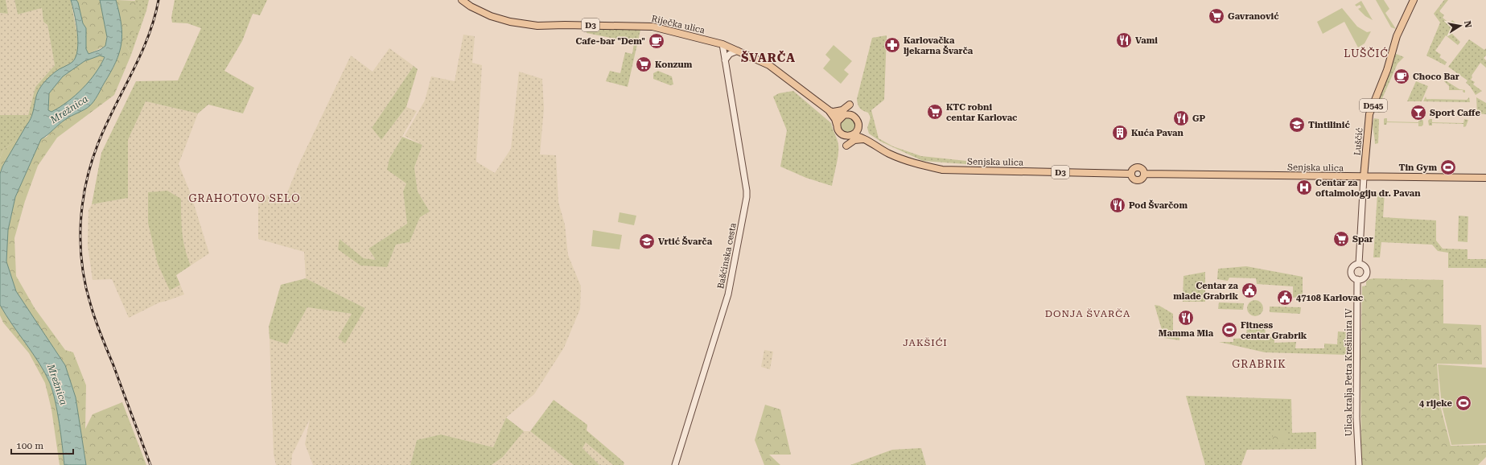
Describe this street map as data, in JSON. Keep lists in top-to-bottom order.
{
  "streets": {
    "main road": [
      "Riječka ulica",
      "D3",
      "D545",
      "Luščić",
      "Senjska ulica"
    ],
    "street": ["Bašćinska cesta", "Ulica kralja Petra Krešimira IV"]
  },
  "crossings": [
    ["Riječka ulica", "D3"],
    ["Riječka ulica", "Bašćinska cesta"],
    ["D3", "Senjska ulica"],
    ["D3", "Bašćinska cesta"],
    ["Luščić", "Senjska ulica"]
  ],
  "districts": [
    "LUŠČIĆ",
    "ŠVARČA",
    "GRAHOTOVO SELO",
    "DONJA ŠVARČA",
    "JAKŠIĆI",
    "GRABRIK"
  ],
  "water": ["Mrežnica"],
  "places": {
    "supermarket": [
      "Gavranović",
      "Konzum",
      "KTC robni centar Karlovac",
      "Spar"
    ],
    "restaurant": [
      "Vami",
      "GP",
      "Pod Švarčom",
      "Mamma Mia"
    ],
    "cafe": ["Cafe-bar \"Dem\"", "Choco Bar"],
    "pharmacy": ["Karlovačka ljekarna Švarča"],
    "bar": ["Sport Caffe"],
    "school or university": ["Tintilinić", "Vrtić Švarča"],
    "building": ["Kuća Pavan"],
    "sports": ["Tin Gym", "Fitness centar Grabrik", "4 rijeke"],
    "hospital": ["Centar za oftalmologiju dr. Pavan"],
    "public building": ["Centar za mlade Grabrik", "47108 Karlovac"]
  },
  "scale_bar": "100 m",
  "north": "right"
}
